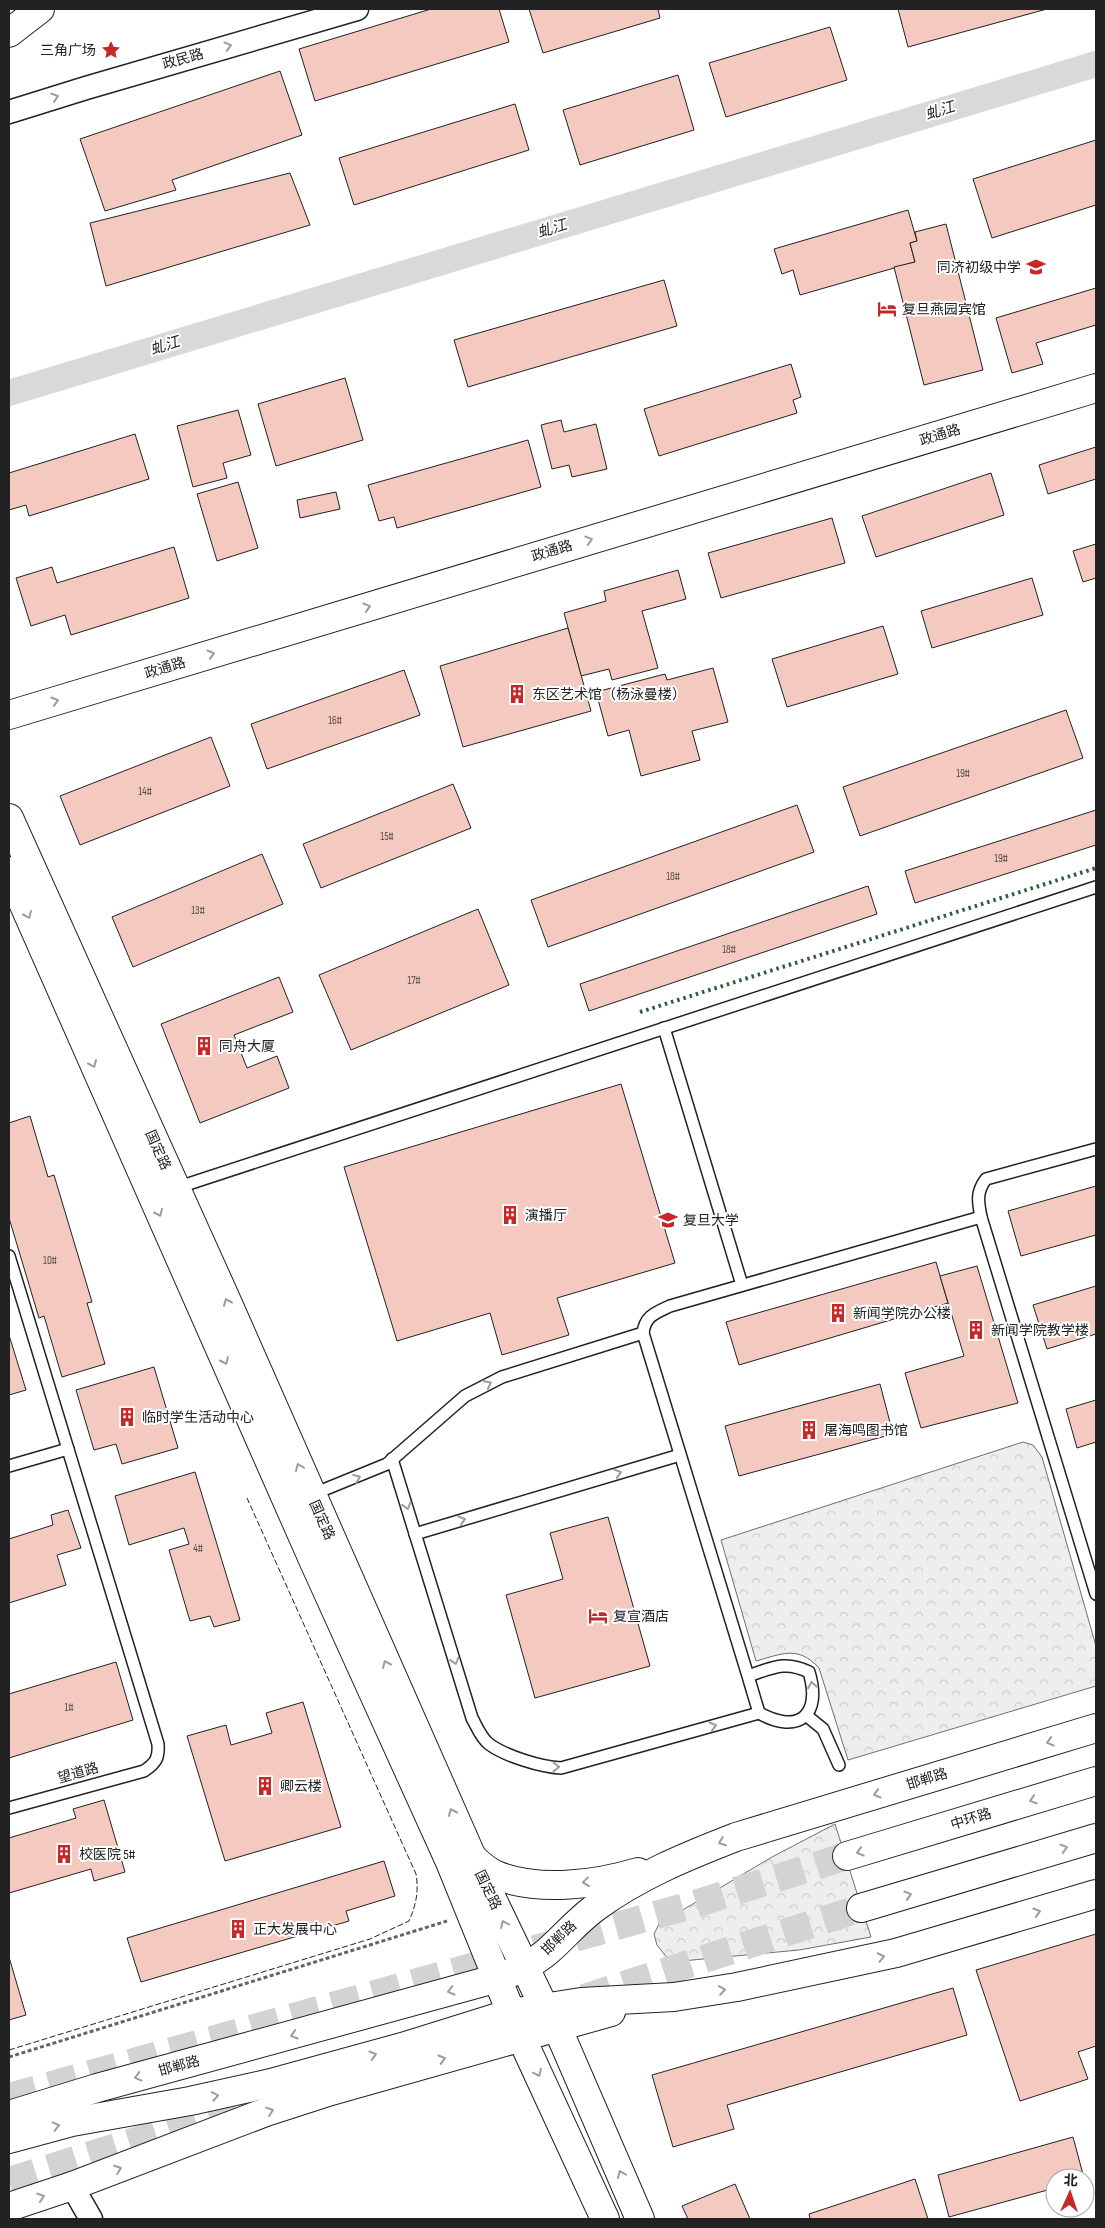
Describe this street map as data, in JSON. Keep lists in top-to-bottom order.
{
  "streets": {
    "main road": [
      "政通路",
      "国定路",
      "邯郸路",
      "中环路"
    ],
    "street": ["政民路"],
    "lane": ["望道路"]
  },
  "crossings": [
    ["国定路", "邯郸路"]
  ],
  "one_way": ["政民路", "政通路"],
  "water": ["虬江"],
  "places": {
    "place": ["三角广场"],
    "school or university": ["同济初级中学", "复旦大学"],
    "hotel": ["复旦燕园宾馆", "复宣酒店"],
    "building": [
      "东区艺术馆（杨泳曼楼）",
      "同舟大厦",
      "演播厅",
      "新闻学院办公楼",
      "新闻学院教学楼",
      "临时学生活动中心",
      "屠海鸣图书馆",
      "卿云楼",
      "校医院 5#",
      "正大发展中心"
    ]
  },
  "house_numbers": [
    "16#",
    "19#",
    "14#",
    "15#",
    "19#",
    "18#",
    "13#",
    "18#",
    "17#",
    "10#",
    "4#",
    "1#"
  ],
  "north": "top"
}
